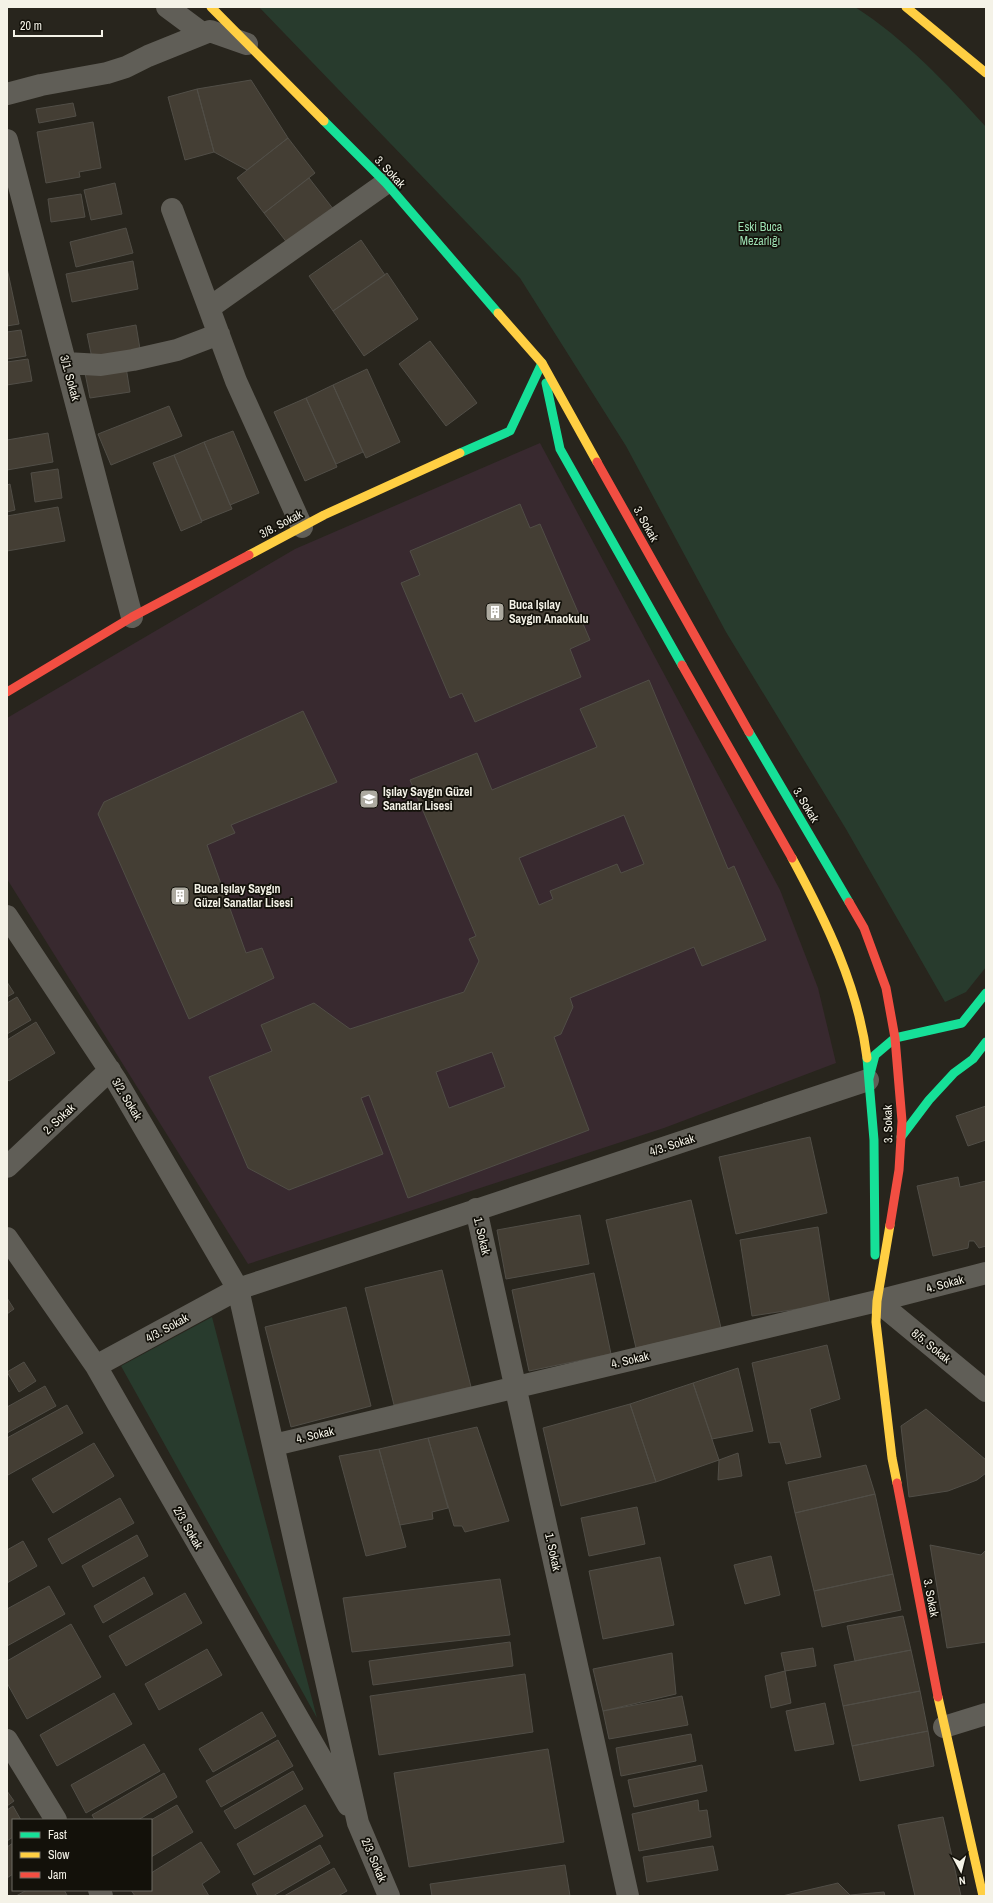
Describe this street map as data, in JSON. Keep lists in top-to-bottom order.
{
  "streets": {
    "main road": ["3. Sokak", "3/8. Sokak"],
    "street": [
      "3/1. Sokak",
      "3/2. Sokak",
      "2. Sokak",
      "4/3. Sokak",
      "1. Sokak",
      "4. Sokak",
      "8/5. Sokak",
      "2/3. Sokak"
    ]
  },
  "crossings": [
    ["3. Sokak", "3/8. Sokak"],
    ["3. Sokak", "4/3. Sokak"],
    ["3. Sokak", "4. Sokak"],
    ["3. Sokak", "8/5. Sokak"],
    ["3/1. Sokak", "3/8. Sokak"],
    ["3/2. Sokak", "2. Sokak"],
    ["3/2. Sokak", "4/3. Sokak"],
    ["3/2. Sokak", "2/3. Sokak"],
    ["4/3. Sokak", "1. Sokak"],
    ["4/3. Sokak", "2/3. Sokak"],
    ["1. Sokak", "4. Sokak"],
    ["4. Sokak", "8/5. Sokak"],
    ["4. Sokak", "2/3. Sokak"]
  ],
  "parks": ["Eski Buca Mezarlığı"],
  "places": {
    "building": ["Buca Işılay Saygın Anaokulu", "Buca Işılay Saygın Güzel Sanatlar Lisesi"],
    "school or university": ["Işılay Saygın Güzel Sanatlar Lisesi"]
  },
  "legend": ["Fast", "Slow", "Jam"],
  "scale_bar": "20 m",
  "north": "bottom"
}
